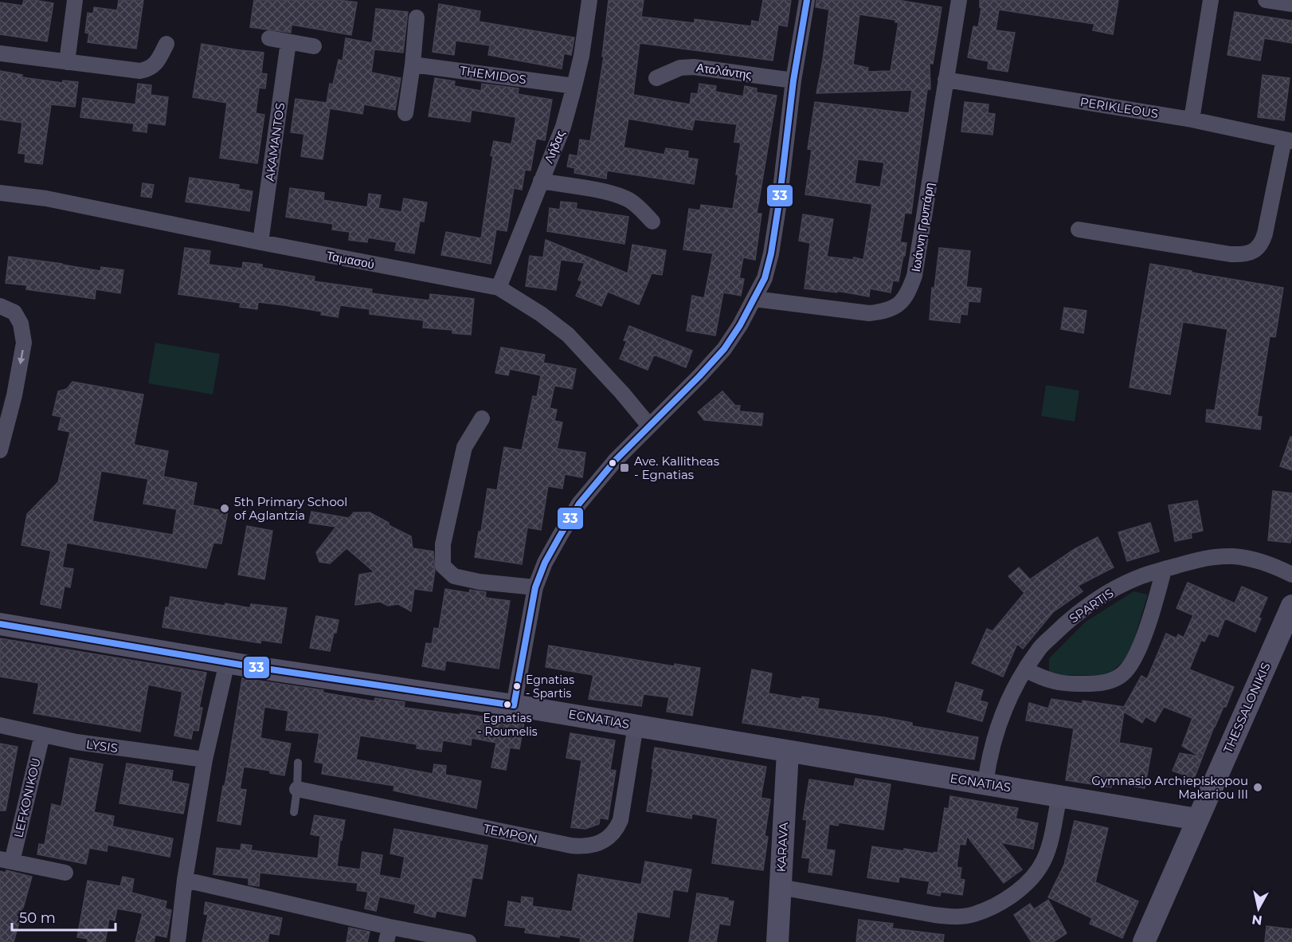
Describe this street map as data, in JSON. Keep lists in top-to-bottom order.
{
  "streets": {
    "street": [
      "Αταλάντης",
      "THEMIDOS",
      "PERIKLEOUS",
      "AKAMANTOS",
      "Λήδας",
      "Ιωάννη Γρυπάρη",
      "Ταμασού",
      "SPARTIS",
      "THESSALONIKIS",
      "EGNATIAS",
      "LYSIS",
      "LEFKONIKOU",
      "TEMPON",
      "KARAVA"
    ]
  },
  "crossings": [
    ["THEMIDOS", "Λήδας"],
    ["PERIKLEOUS", "Ιωάννη Γρυπάρη"],
    ["AKAMANTOS", "Ταμασού"],
    ["Λήδας", "Ταμασού"],
    ["SPARTIS", "EGNATIAS"],
    ["THESSALONIKIS", "EGNATIAS"],
    ["EGNATIAS", "TEMPON"],
    ["EGNATIAS", "KARAVA"],
    ["LYSIS", "LEFKONIKOU"]
  ],
  "places": {
    "transit": ["Ave. Kallitheas - Egnatias"],
    "other": [
      "5th Primary School of Aglantzia",
      "Egnatias - Spartis",
      "Egnatias - Roumelis",
      "Gymnasio Archiepiskopou Makariou III"
    ]
  },
  "lines": ["transit line 33"],
  "scale_bar": "50 m",
  "north": "bottom"
}
